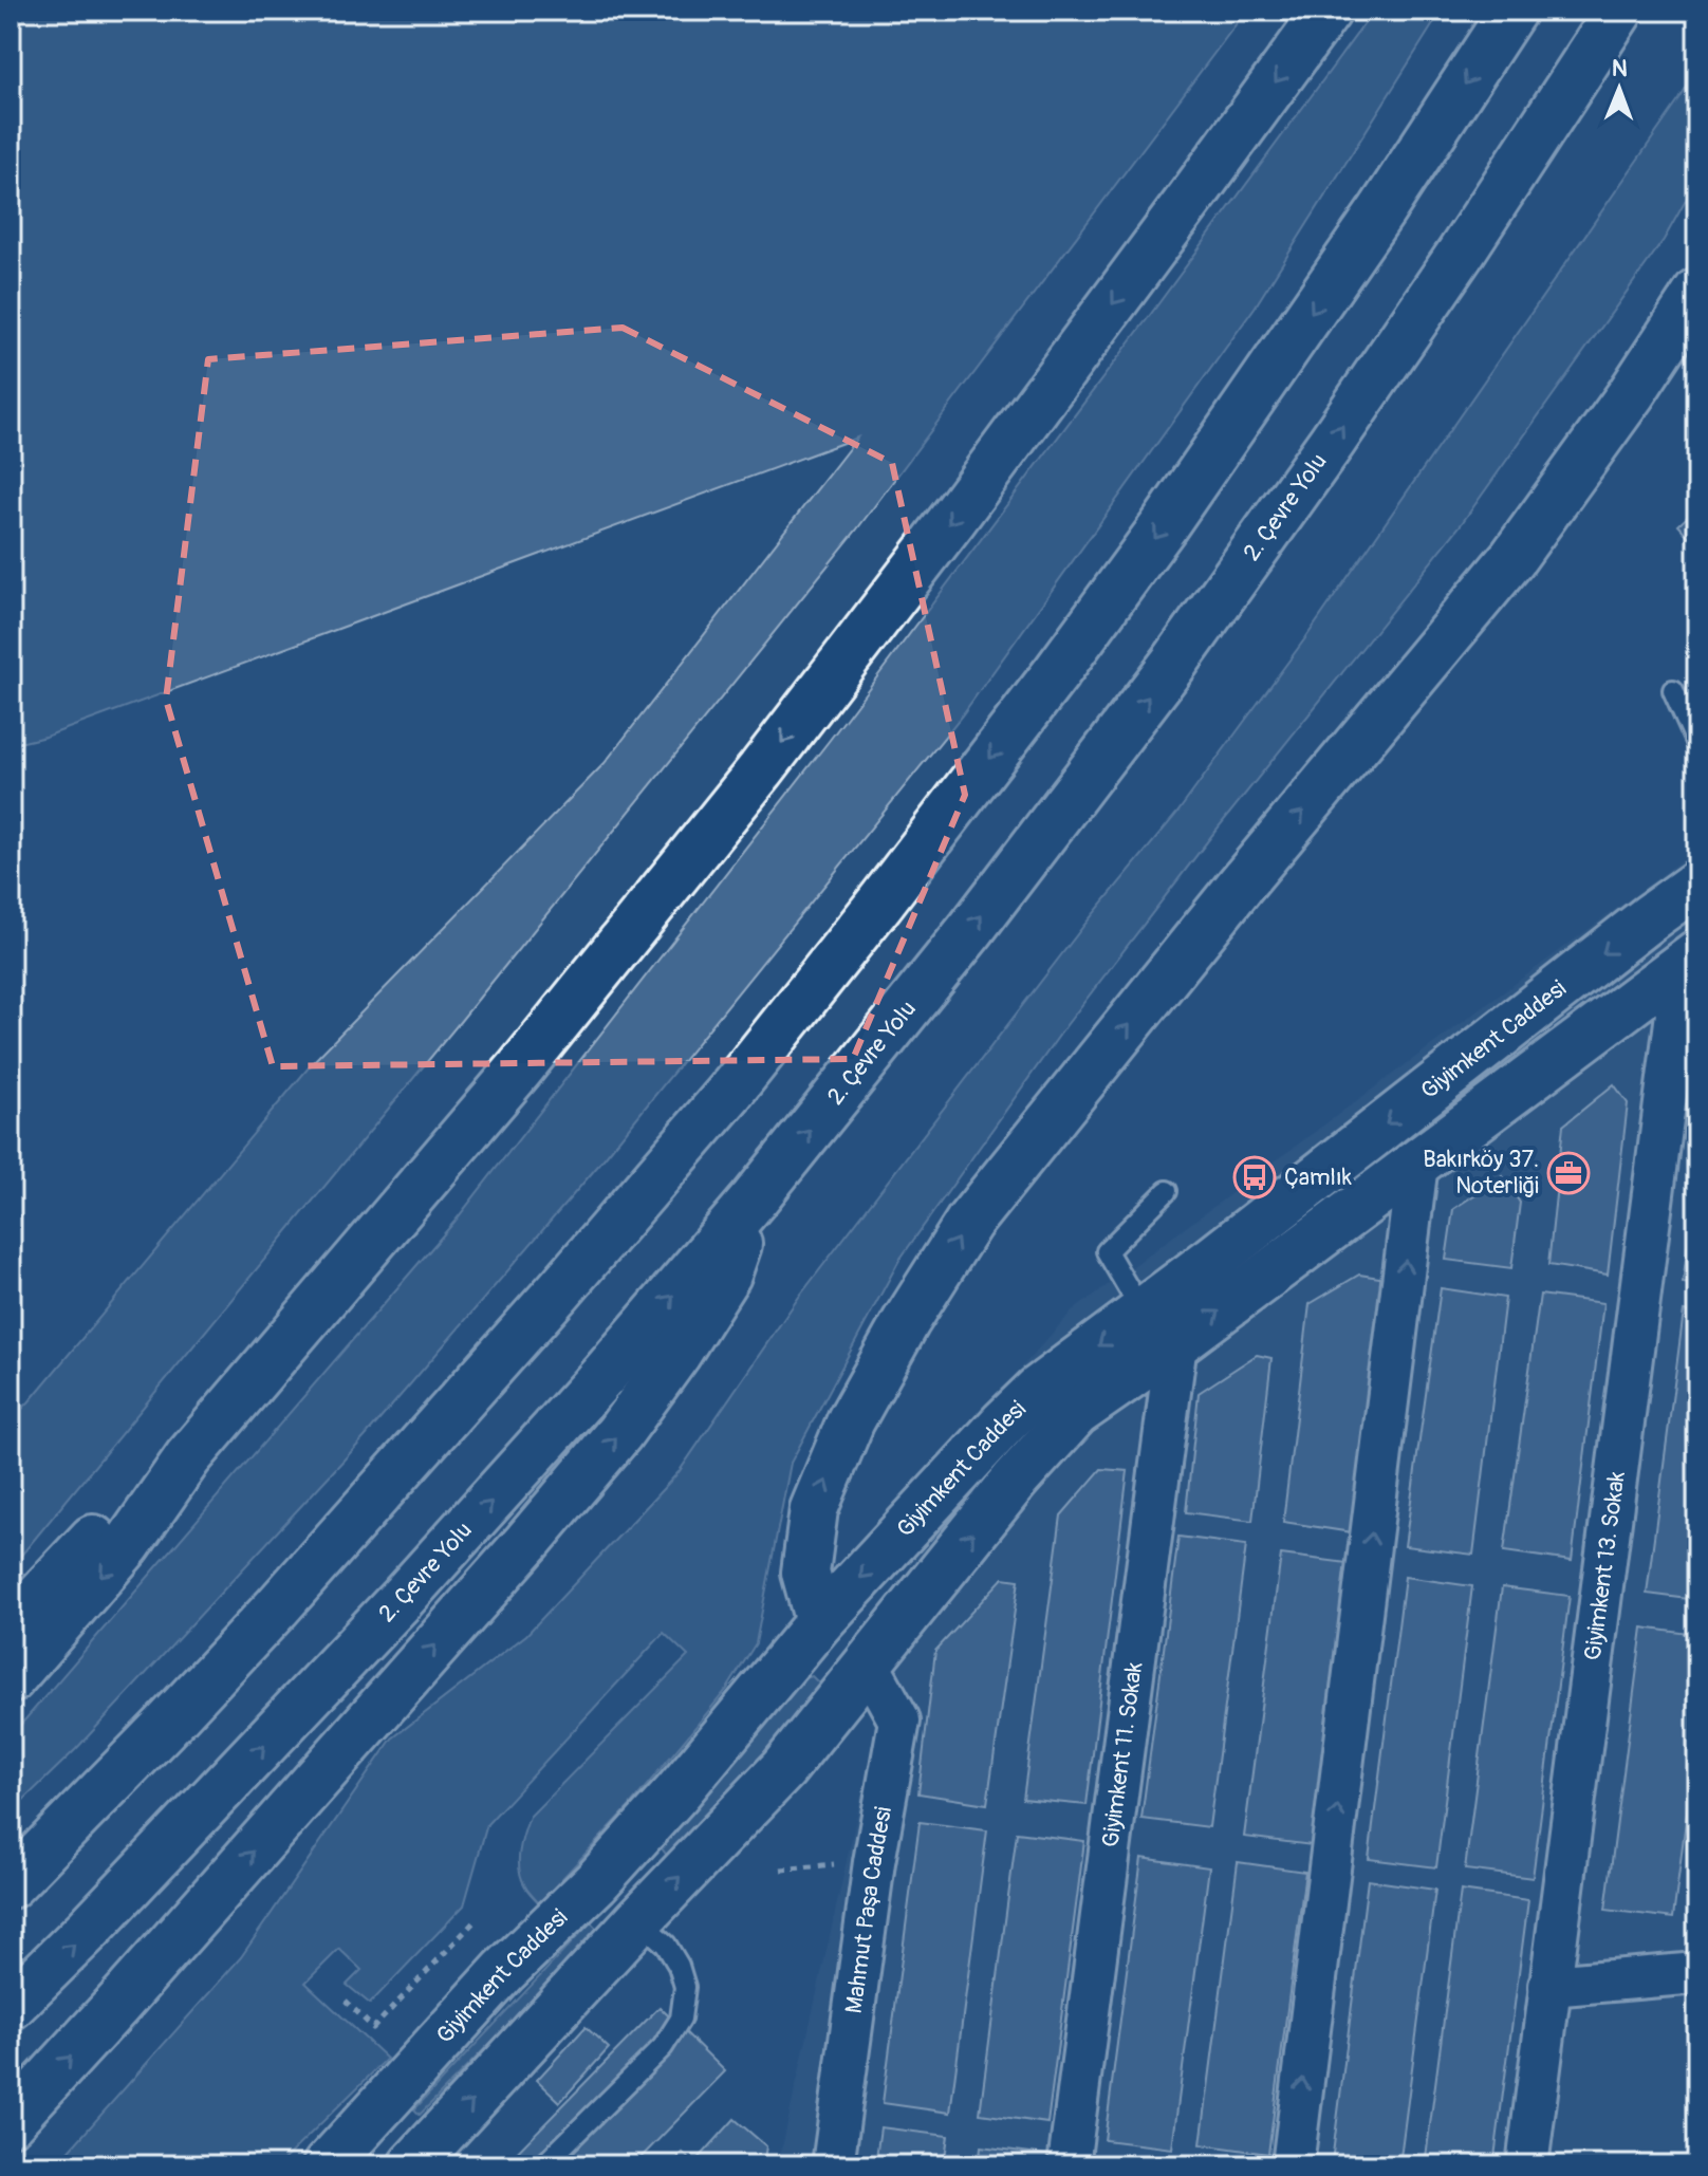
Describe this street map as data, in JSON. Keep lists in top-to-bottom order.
{
  "streets": {
    "main road": ["2. Çevre Yolu", "Giyimkent Caddesi"],
    "street": ["Giyimkent 13. Sokak", "Giyimkent 11. Sokak", "Mahmut Paşa Caddesi"]
  },
  "crossings": [
    ["Giyimkent Caddesi", "Giyimkent 13. Sokak"],
    ["Giyimkent Caddesi", "Giyimkent 11. Sokak"],
    ["Giyimkent Caddesi", "Mahmut Paşa Caddesi"]
  ],
  "places": {
    "office": ["Bakırköy 37. Noterliği"],
    "bus stop": ["Çamlık"]
  },
  "north": "top"
}
